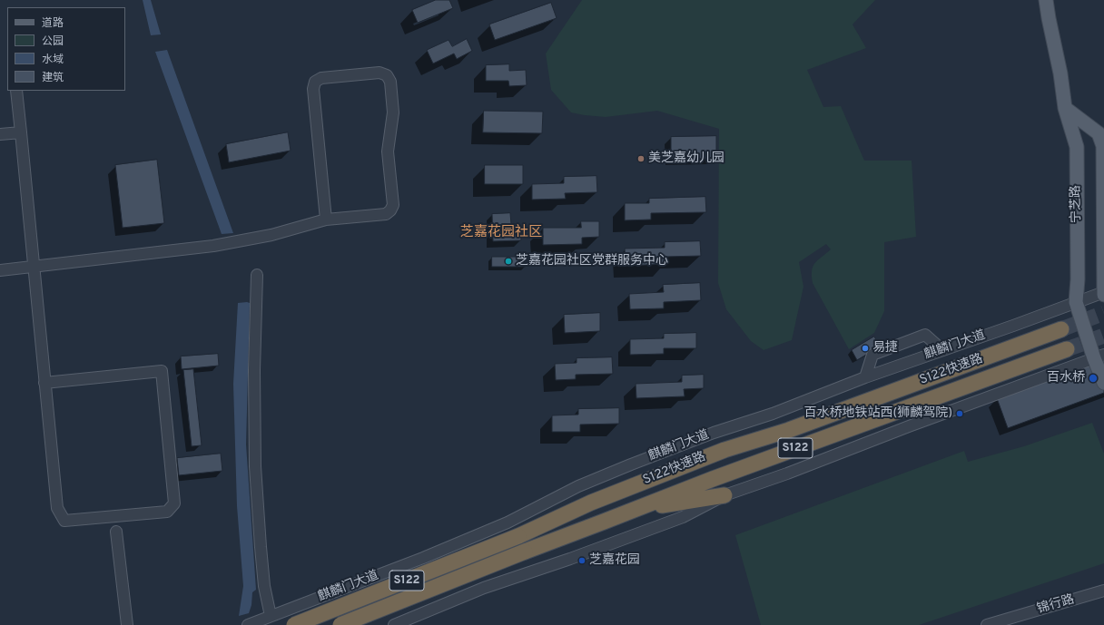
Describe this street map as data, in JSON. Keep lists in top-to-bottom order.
{
  "streets": {
    "highway": ["S122快速路", "S122"],
    "main road": ["宁芝路"],
    "street": ["麒麟门大道", "锦行路"]
  },
  "crossings": [
    ["宁芝路", "麒麟门大道"]
  ],
  "districts": ["芝嘉花园社区"],
  "places": [
    "美芝嘉幼儿园",
    "芝嘉花园社区党群服务中心",
    "易捷",
    "百水桥",
    "百水桥地铁站西(狮麟驾院)",
    "芝嘉花园"
  ],
  "legend": [
    "道路",
    "公园",
    "水域",
    "建筑"
  ]
}
